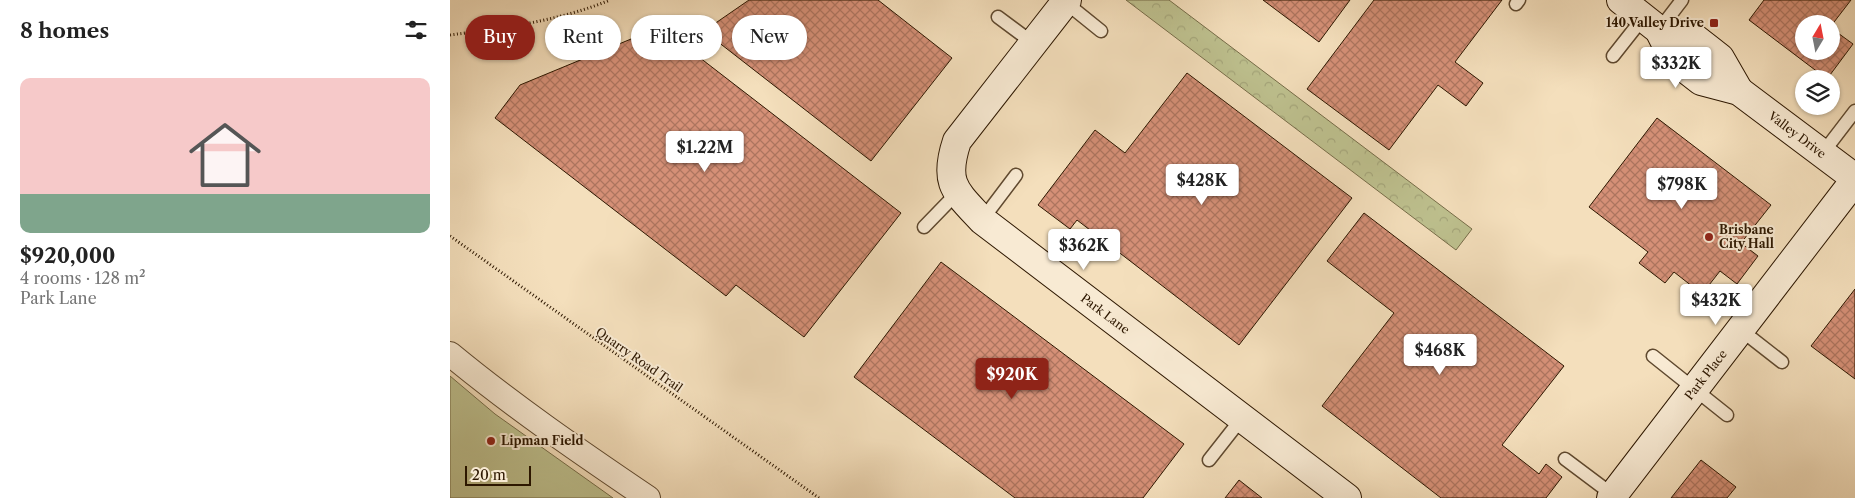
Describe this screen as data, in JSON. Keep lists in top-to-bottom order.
{
  "streets": {
    "street": ["Valley Drive", "Park Lane", "Park Place"],
    "path": ["Quarry Road Trail"]
  },
  "crossings": [
    ["Valley Drive", "Park Place"]
  ],
  "places": {
    "transit": ["140 Valley Drive"],
    "other": ["Brisbane City Hall", "Lipman Field"]
  },
  "scale_bar": "20 m",
  "north": "top",
  "page": {
    "heading": "8 homes",
    "chip": [
      "Buy",
      "Rent",
      "Filters",
      "New"
    ],
    "price": [
      "$332K",
      "$1.22M",
      "$428K",
      "$798K",
      "$362K",
      "$432K",
      "$468K",
      "$920K"
    ],
    "list": [
      {
        "name": "$920,000",
        "note": "4 rooms · 128 m² · Park Lane"
      }
    ],
    "scale": "20 m"
  }
}
